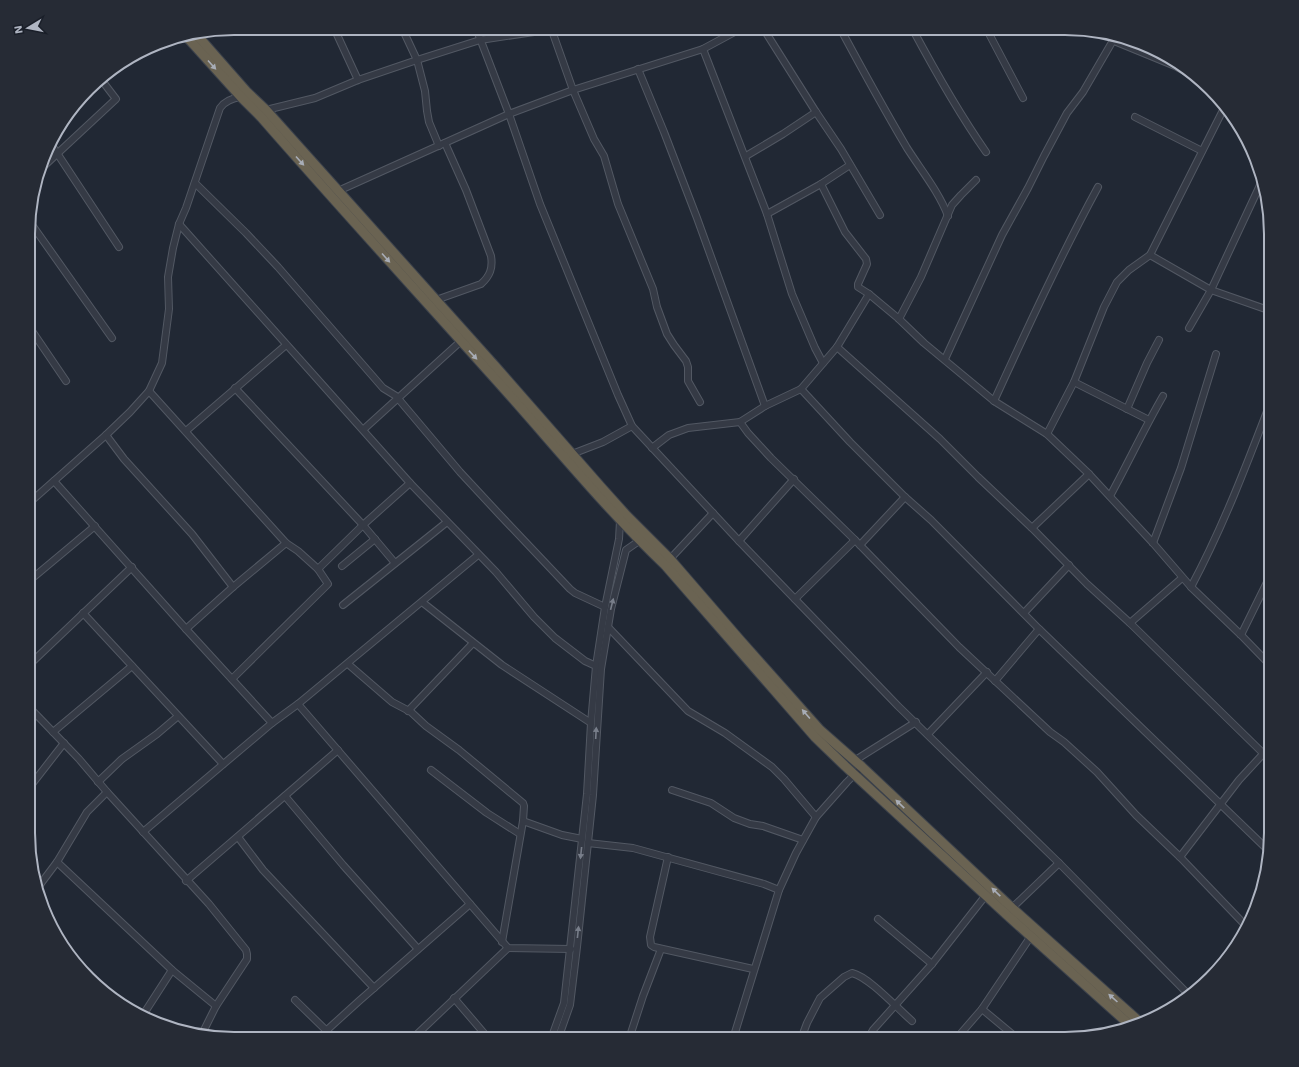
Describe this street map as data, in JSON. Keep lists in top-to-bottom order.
{
  "north": "left"
}
